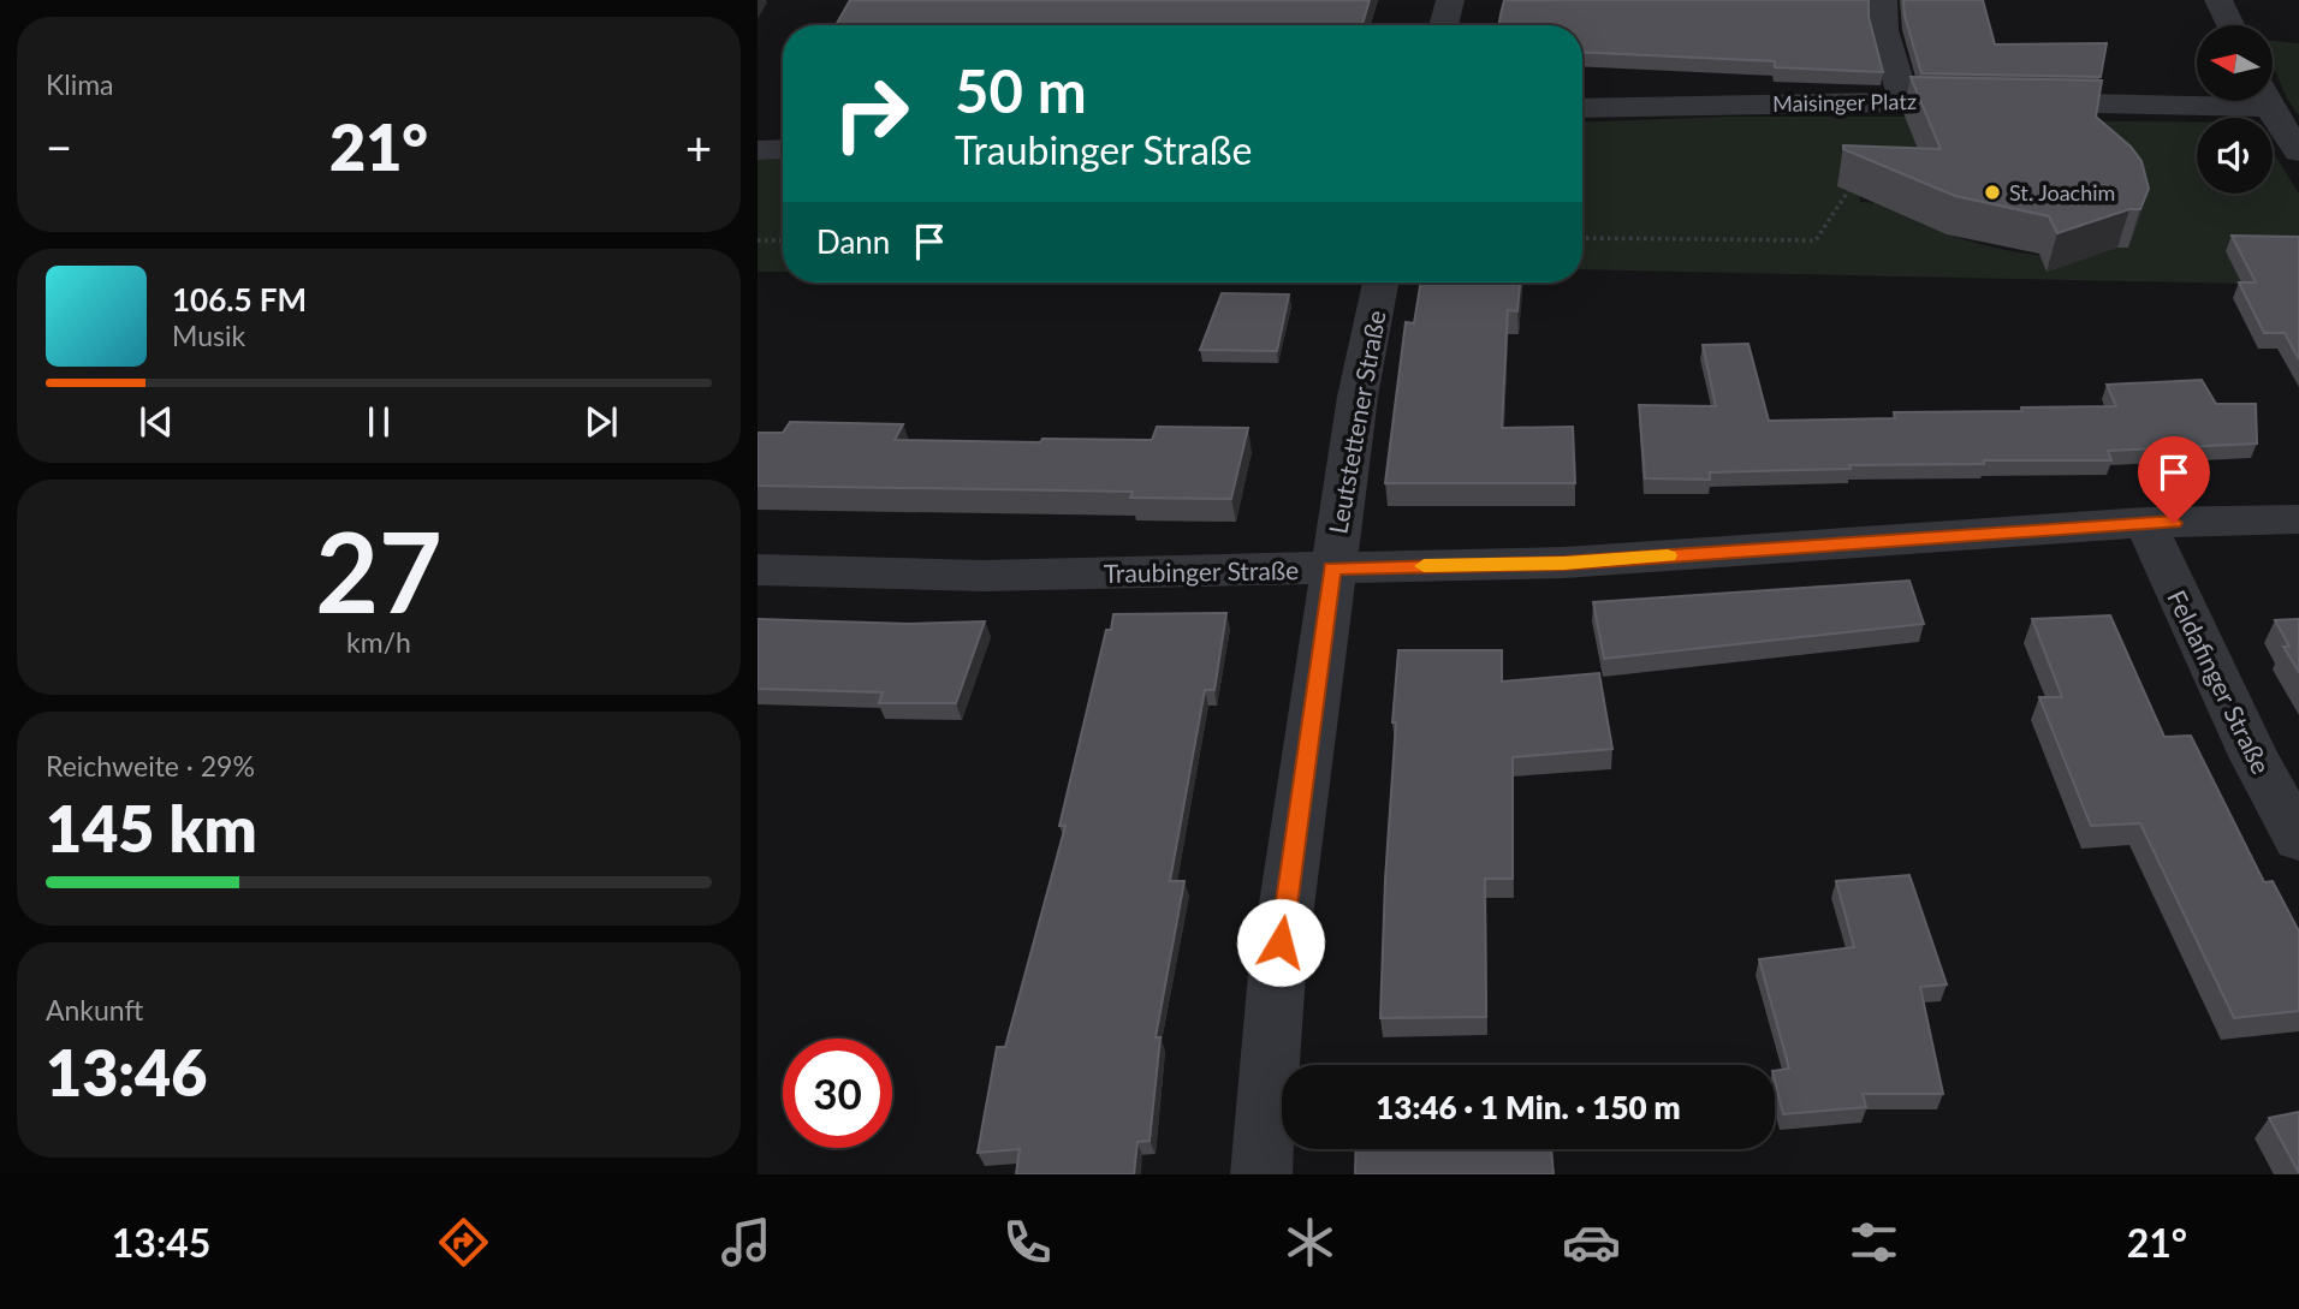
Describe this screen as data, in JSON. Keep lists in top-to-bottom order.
{
  "streets": {
    "street": [
      "Maisinger Platz",
      "Leutstettener Straße",
      "Traubinger Straße",
      "Feldafinger Straße"
    ]
  },
  "crossings": [
    ["Leutstettener Straße", "Traubinger Straße"],
    ["Traubinger Straße", "Feldafinger Straße"]
  ],
  "places": ["St. Joachim"],
  "north": "left",
  "page": {
    "tile": [
      "Klima",
      ["27", "km/h"],
      ["Reichweite · 29%", "145 km"],
      ["Ankunft", "13:46"]
    ],
    "turn": ["50 m", "Traubinger Straße"],
    "heat": ["−", "21°", "+"],
    "then": "Dann",
    "song": ["106.5 FM", "Musik"],
    "limit": "30",
    "trip": "13:46 · 1 Min. · 150 m",
    "tabs": ["13:45", "21°"]
  }
}
